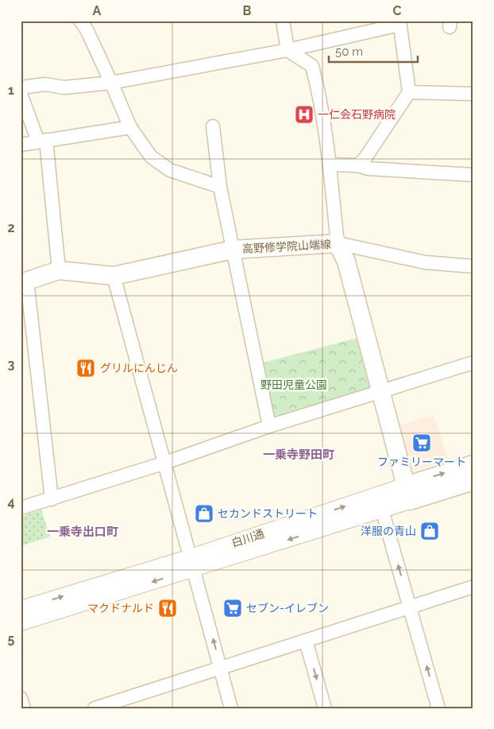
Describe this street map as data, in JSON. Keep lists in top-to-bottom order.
{
  "streets": {
    "main road": ["高野修学院山端線", "白川通"]
  },
  "crossings": [
    ["高野修学院山端線", "白川通"]
  ],
  "districts": ["一乗寺野田町", "一乗寺出口町"],
  "parks": ["野田児童公園"],
  "places": {
    "hospital": ["一仁会石野病院"],
    "restaurant": ["グリルにんじん", "マクドナルド"],
    "supermarket": ["ファミリーマート", "セブン-イレブン"],
    "shop": ["セカンドストリート", "洋服の青山"]
  },
  "scale_bar": "50 m",
  "grid": {
    "columns": ["A", "B", "C"],
    "rows": [
      "1",
      "2",
      "3",
      "4",
      "5"
    ]
  }
}
